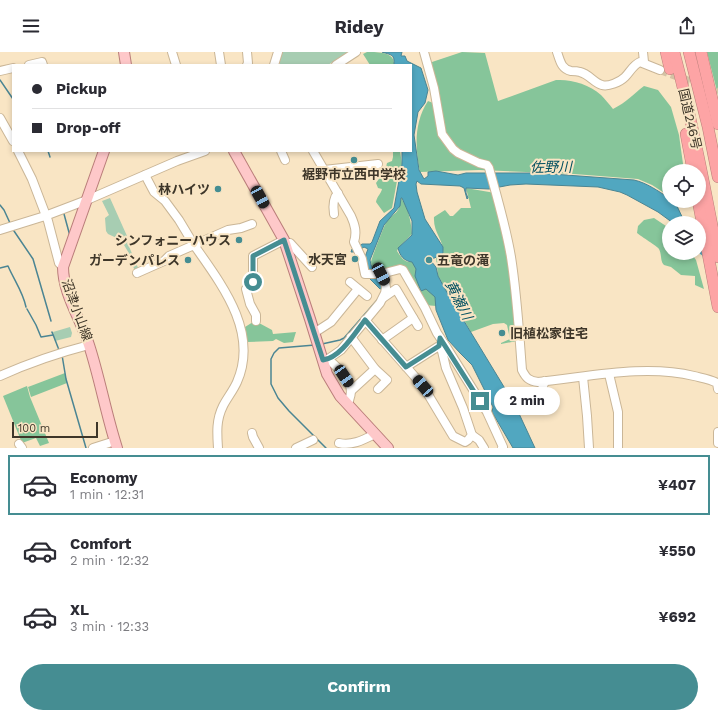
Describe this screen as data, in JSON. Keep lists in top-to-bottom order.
{
  "streets": {
    "highway": ["国道246号"],
    "main road": ["沼津小山線"]
  },
  "water": ["佐野川", "黄瀬川"],
  "places": [
    "裾野市立西中学校",
    "林ハイツ",
    "シンフォニーハウス",
    "水天宮",
    "ガーデンパレス",
    "五竜の滝",
    "旧植松家住宅"
  ],
  "scale_bar": "100 m",
  "page": {
    "header": "Ridey",
    "banner": ["Pickup", "Drop-off"],
    "bubble": "2 min",
    "scale": "100 m",
    "list": [
      {
        "name": "Economy",
        "note": "1 min · 12:31",
        "value": "¥407"
      },
      {
        "name": "Comfort",
        "note": "2 min · 12:32",
        "value": "¥550"
      },
      {
        "name": "XL",
        "note": "3 min · 12:33",
        "value": "¥692"
      }
    ],
    "buttons": "Confirm"
  }
}
